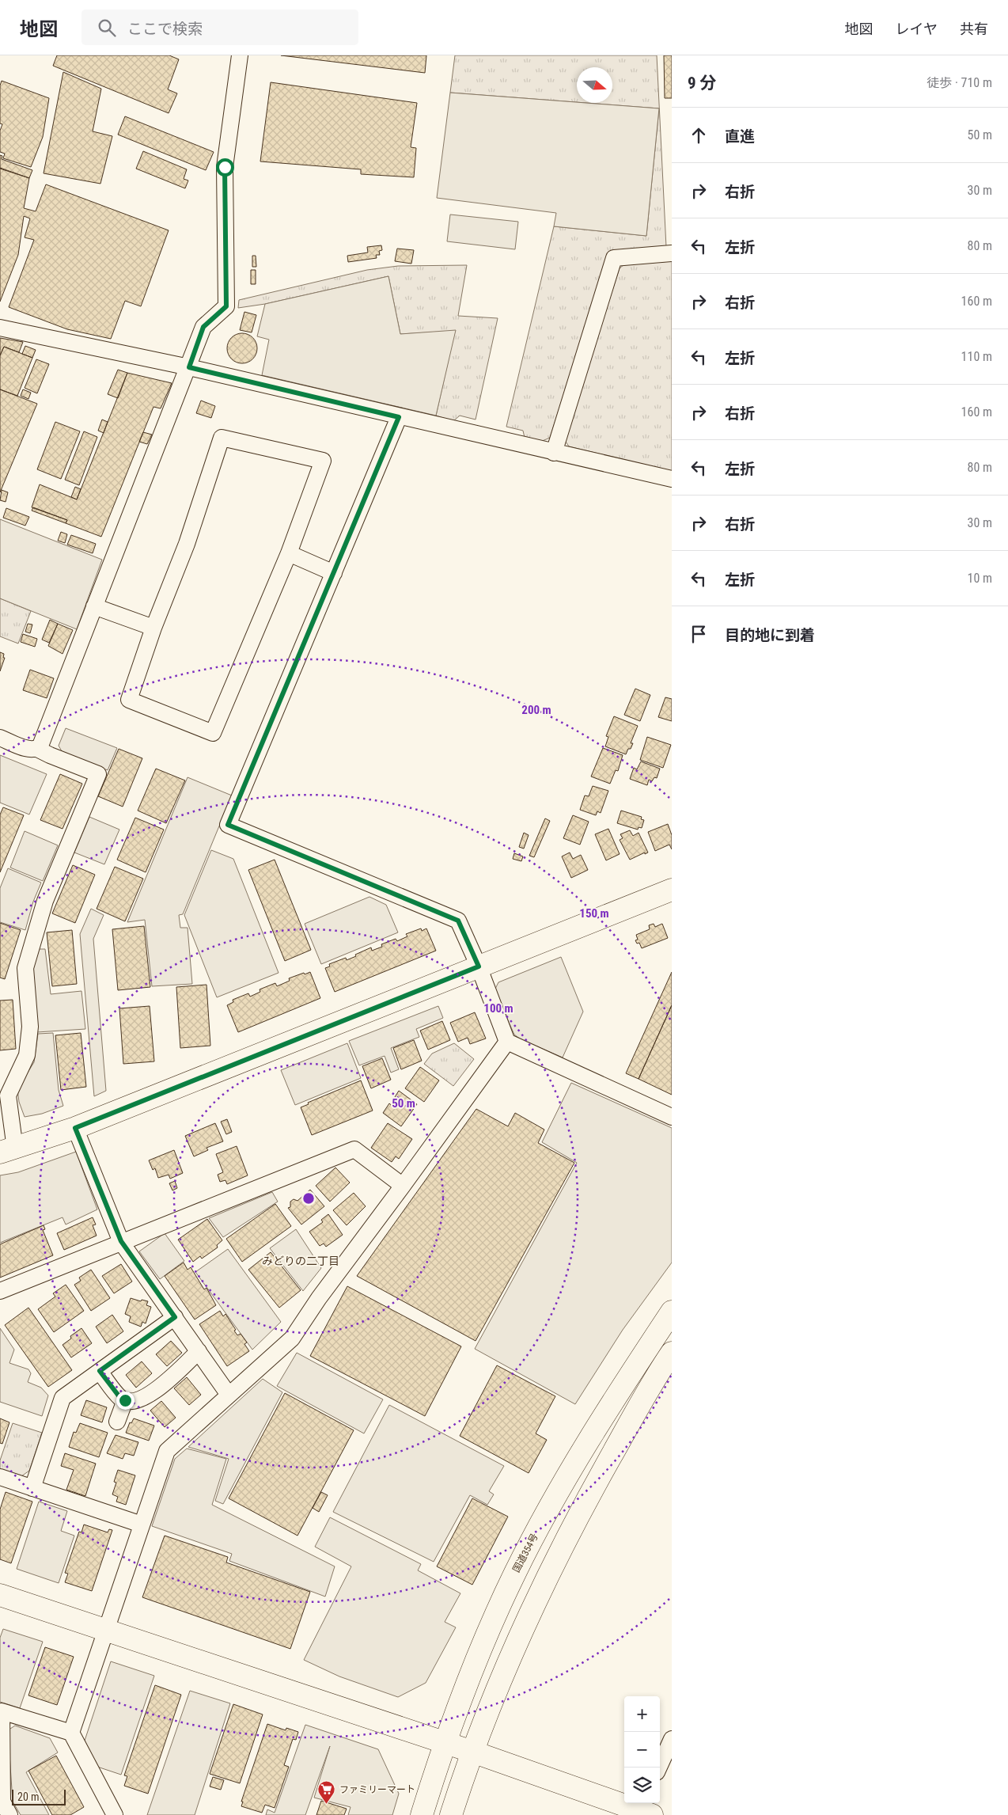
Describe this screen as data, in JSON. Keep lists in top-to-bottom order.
{
  "streets": {
    "main road": ["国道354号"]
  },
  "districts": ["みどりの二丁目"],
  "places": {
    "supermarket": ["ファミリーマート"]
  },
  "scale_bar": "20 m",
  "north": "right",
  "page": {
    "header": "地図",
    "search": "ここで検索",
    "nav": ["地図", "レイヤ", "共有"],
    "heading": ["9 分", "徒歩 · 710 m"],
    "list": [
      ["直進", "50 m"],
      ["右折", "30 m"],
      ["左折", "80 m"],
      ["右折", "160 m"],
      ["左折", "110 m"],
      ["右折", "160 m"],
      ["左折", "80 m"],
      ["右折", "30 m"],
      ["左折", "10 m"],
      "目的地に到着"
    ],
    "map_buttons": ["+", "−"],
    "scale": "20 m"
  },
  "rings": [
    "200 m",
    "150 m",
    "100 m",
    "50 m"
  ]
}
